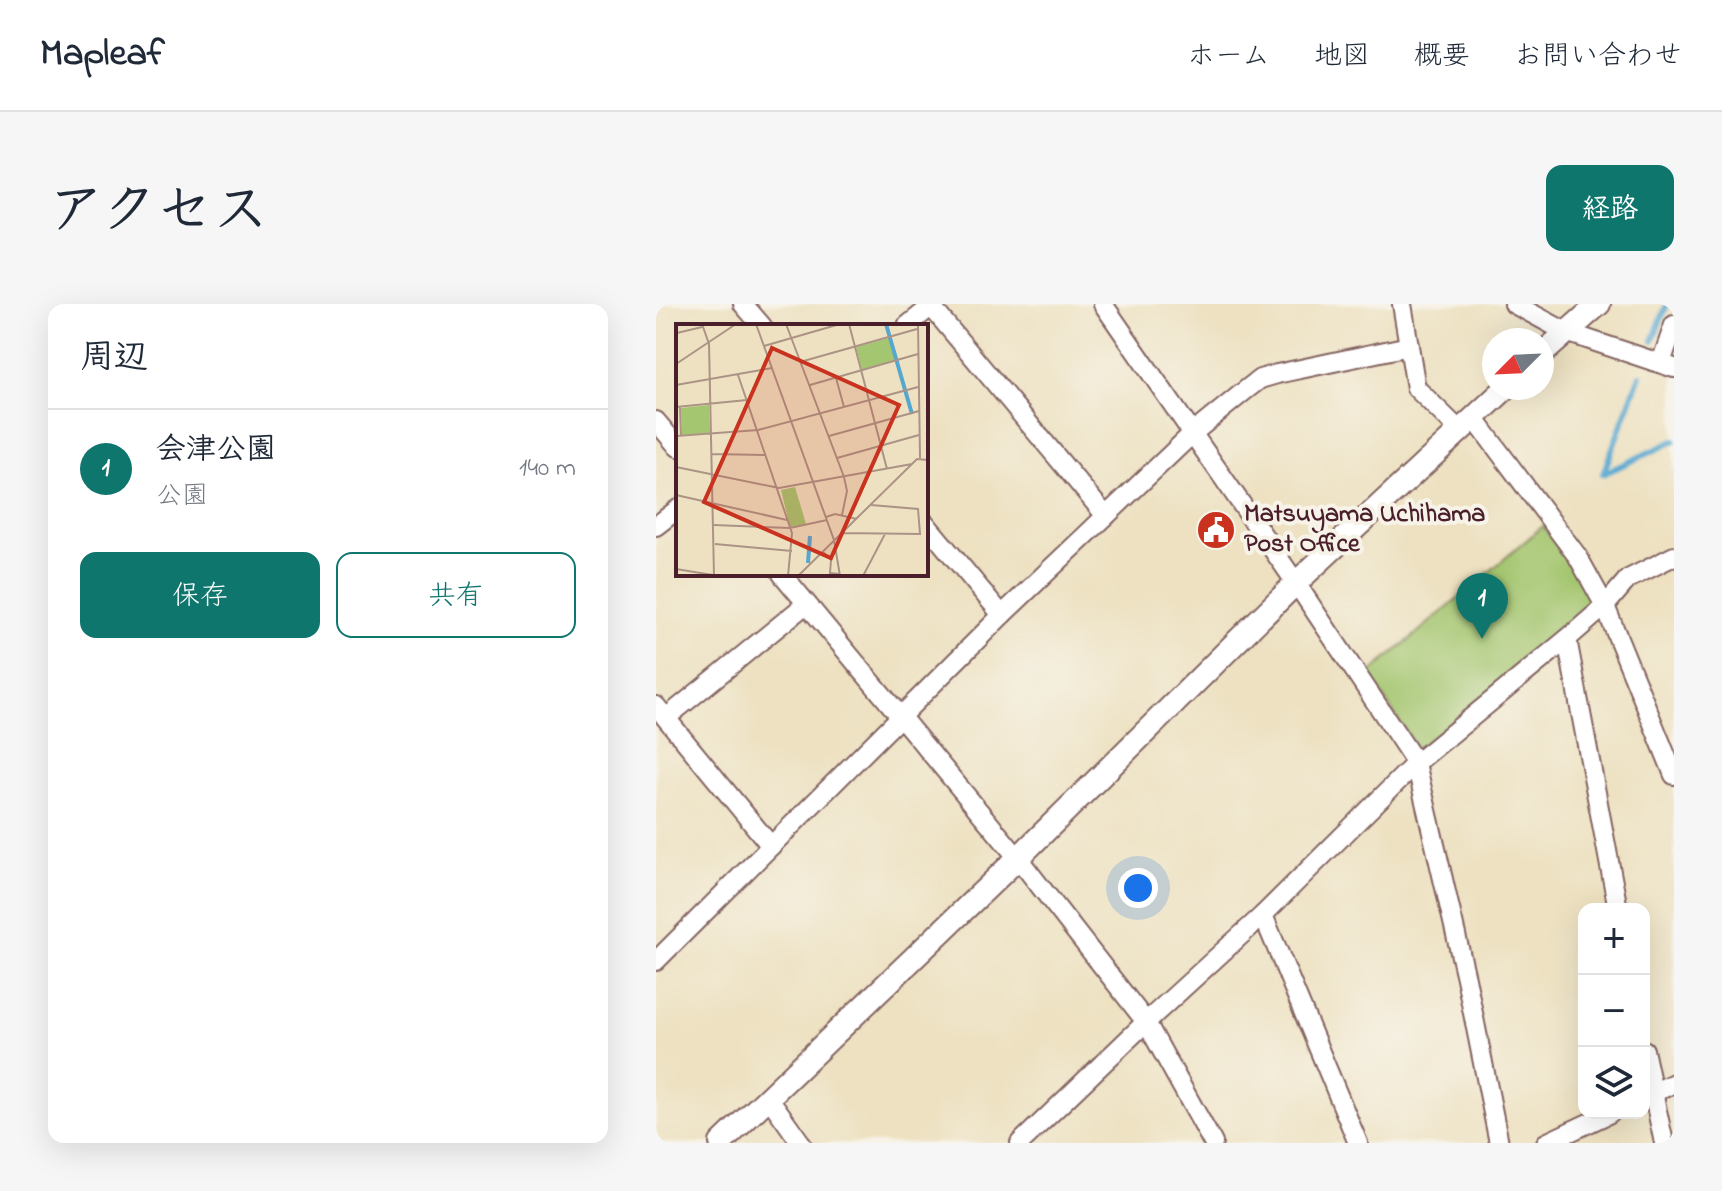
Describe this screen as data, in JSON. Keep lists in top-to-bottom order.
{
  "places": {
    "public building": ["Matsuyama Uchihama Post Office"]
  },
  "north": "bottom left",
  "page": {
    "header": "Mapleaf",
    "nav": [
      "ホーム",
      "地図",
      "概要",
      "お問い合わせ"
    ],
    "title": "アクセス",
    "buttons": [
      "経路",
      ["保存", "共有"]
    ],
    "heading": "周辺",
    "list": [
      {
        "mark": "1",
        "name": "会津公園",
        "note": "公園",
        "value": "140 m"
      }
    ],
    "pins": "1",
    "map_buttons": ["+", "−"]
  }
}
